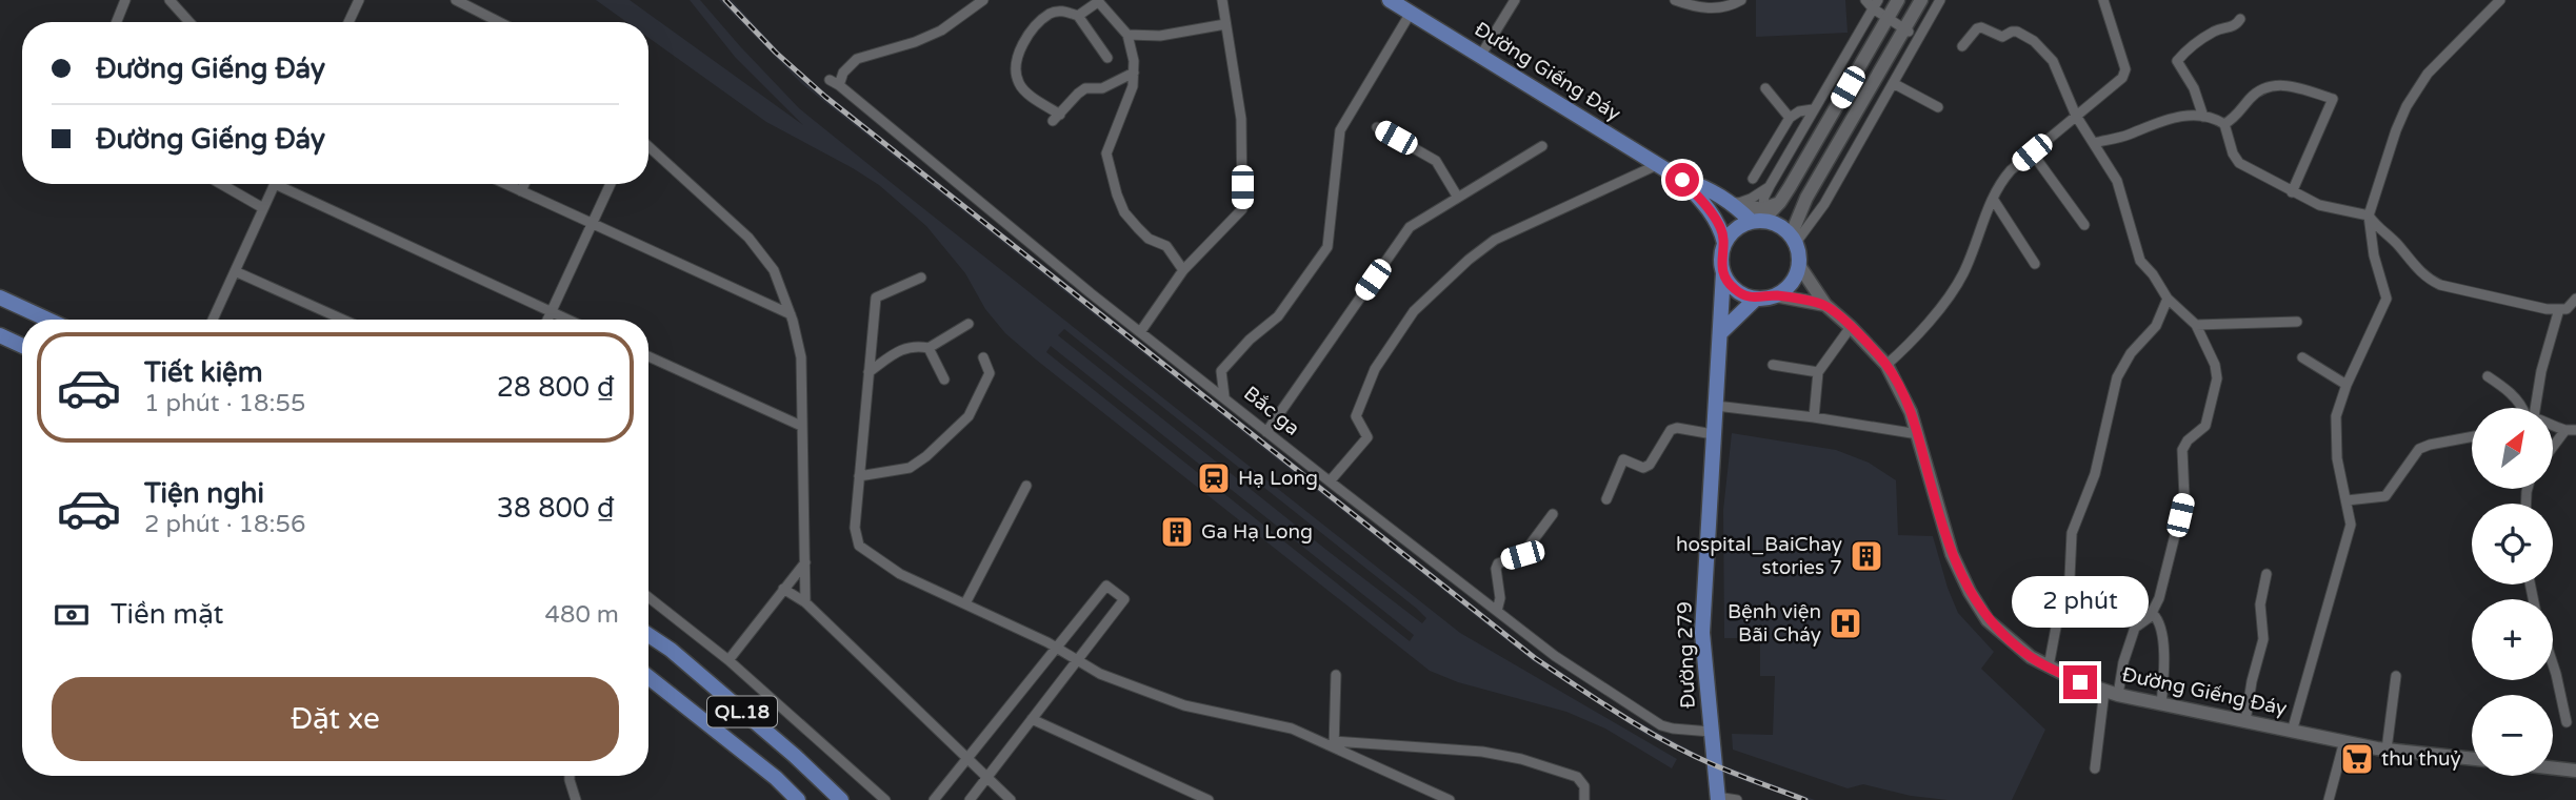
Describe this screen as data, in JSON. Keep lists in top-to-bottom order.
{
  "streets": {
    "main road": ["Đường Giếng Đáy", "Đường 279", "QL.18"],
    "street": ["Bắc ga"]
  },
  "crossings": [
    ["Đường Giếng Đáy", "Đường 279"],
    ["Bắc ga", "Đường 279"]
  ],
  "places": {
    "station": ["Hạ Long"],
    "building": ["Ga Hạ Long", "hospital_BaiChay stories 7"],
    "hospital": ["Bệnh viện Bãi Cháy"],
    "supermarket": ["thu thuỷ"]
  },
  "north": "top right",
  "page": {
    "banner": ["Đường Giếng Đáy", "Đường Giếng Đáy"],
    "list": [
      {
        "name": "Tiết kiệm",
        "note": "1 phút · 18:55",
        "value": "28 800 ₫"
      },
      {
        "name": "Tiện nghi",
        "note": "2 phút · 18:56",
        "value": "38 800 ₫"
      }
    ],
    "map_buttons": ["+", "−"],
    "pay": ["Tiền mặt", "480 m"],
    "bubble": "2 phút",
    "buttons": "Đặt xe"
  }
}
